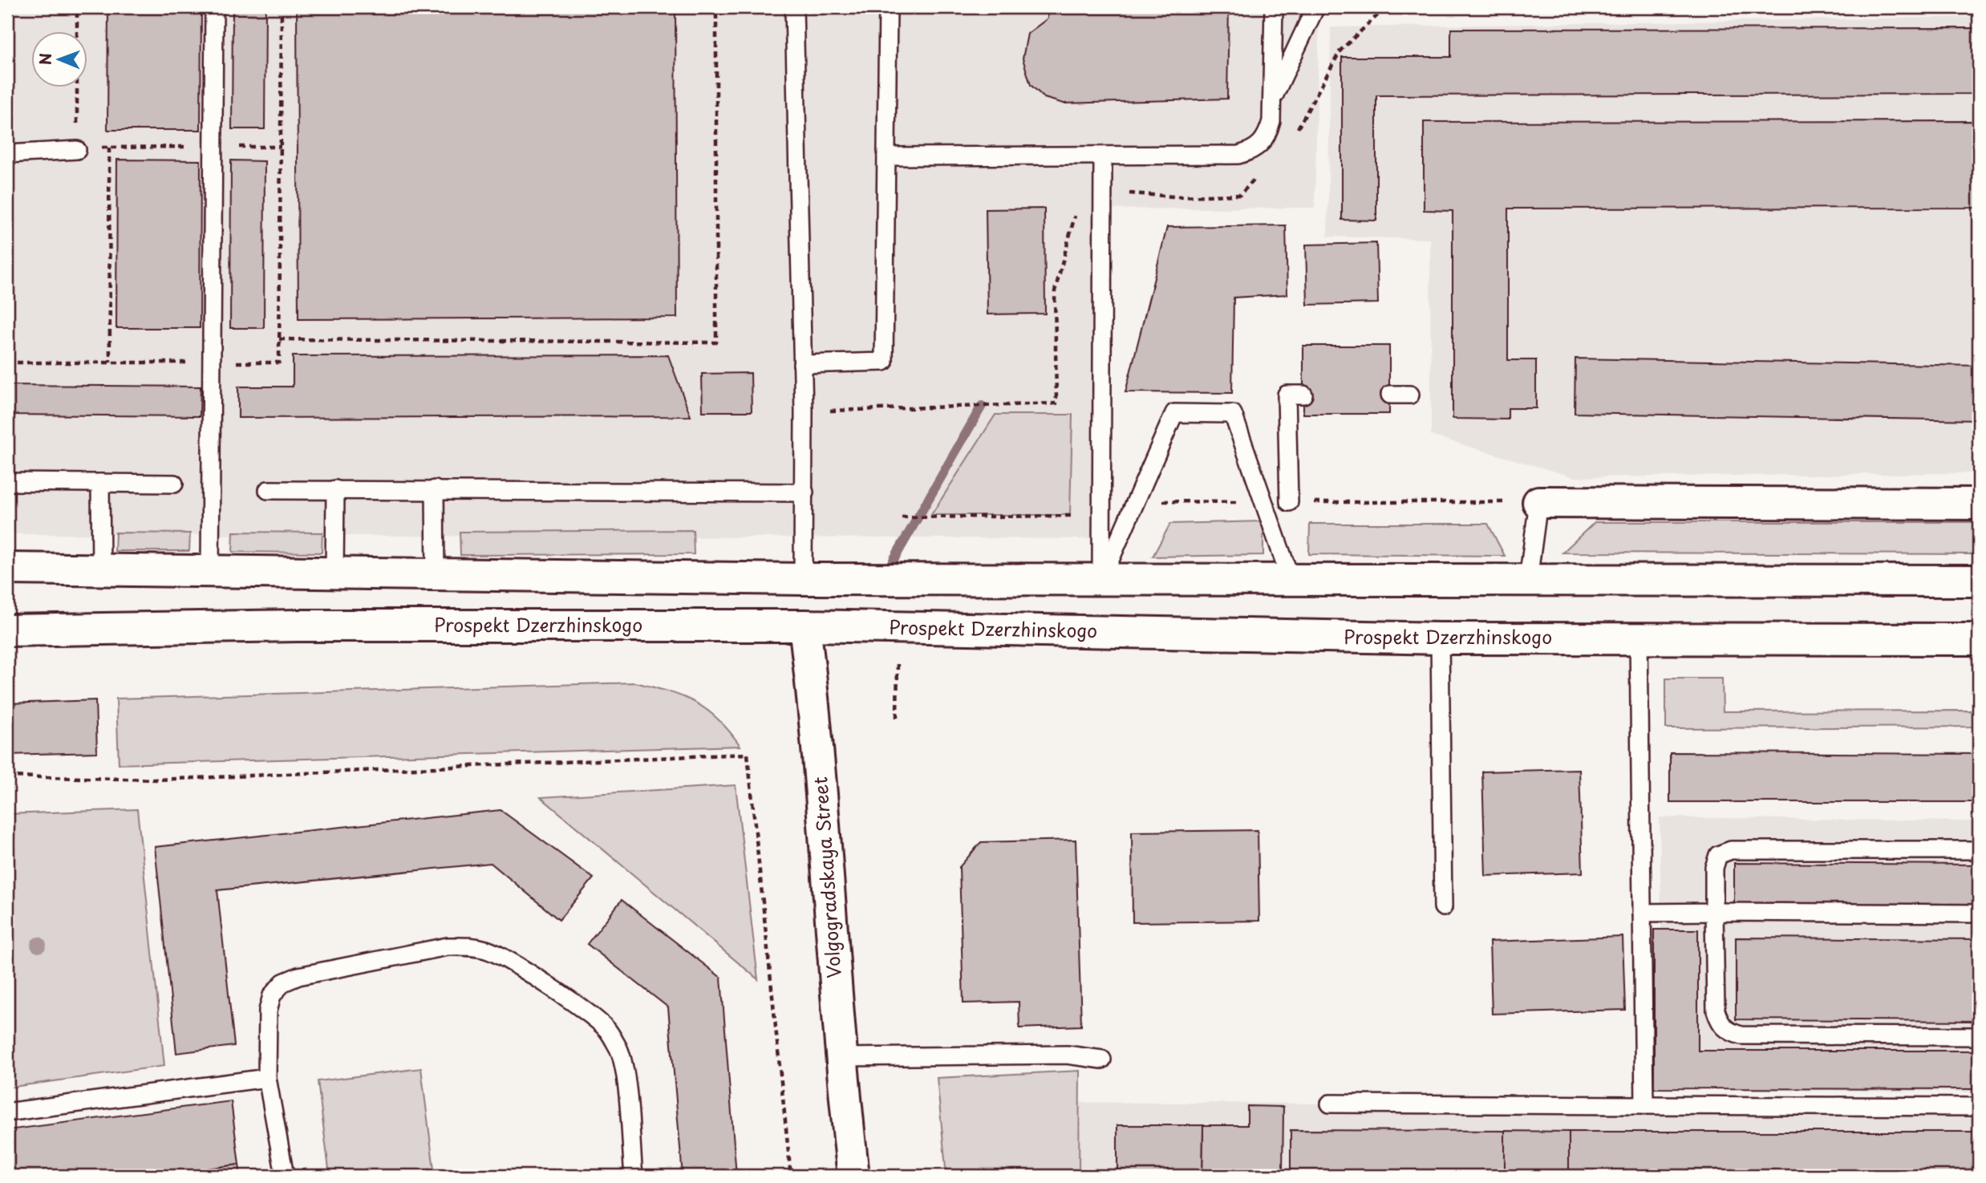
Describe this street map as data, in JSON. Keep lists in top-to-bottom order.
{
  "streets": {
    "street": ["Prospekt Dzerzhinskogo", "Volgogradskaya Street"]
  },
  "crossings": [
    ["Prospekt Dzerzhinskogo", "Volgogradskaya Street"]
  ],
  "north": "left"
}
